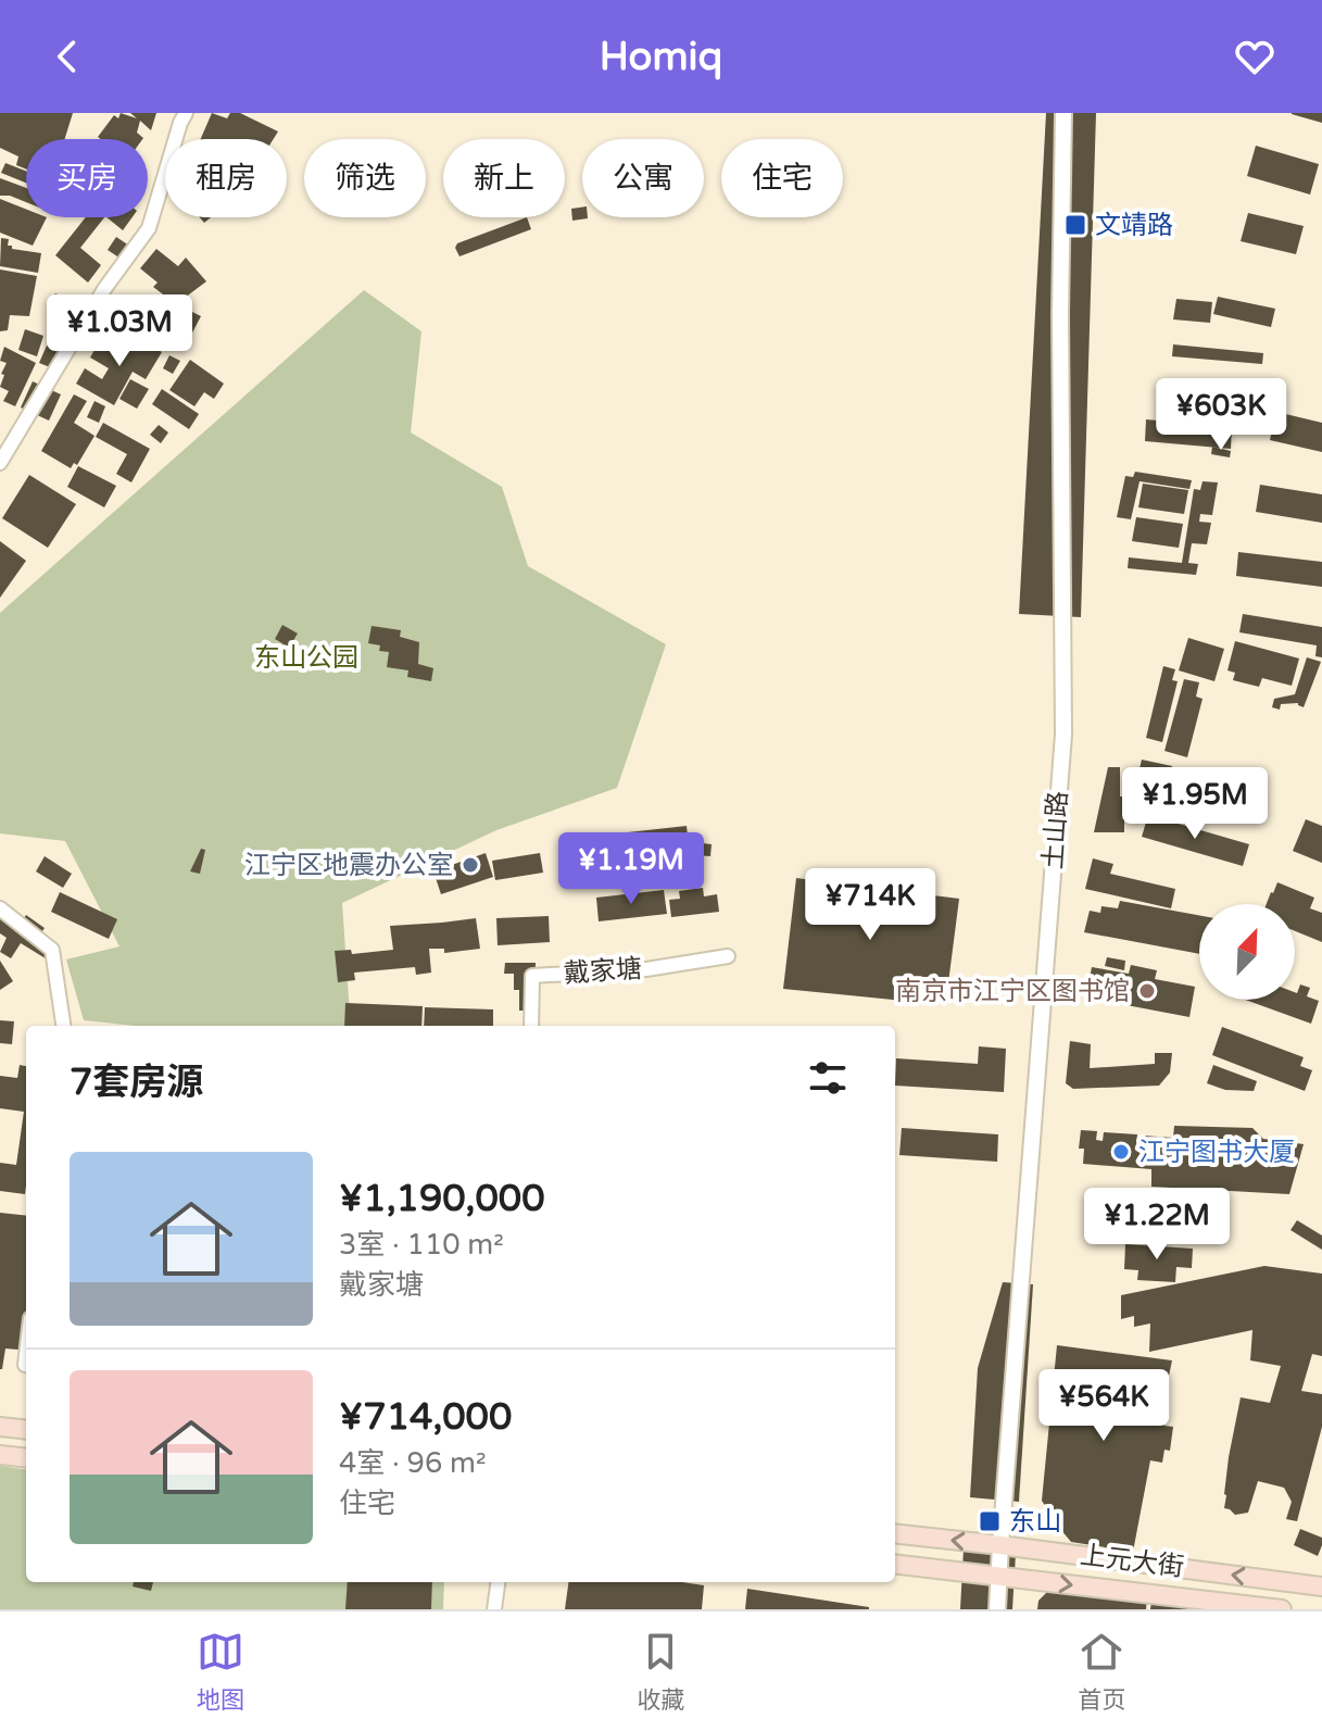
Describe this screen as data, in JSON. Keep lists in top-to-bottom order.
{
  "streets": {
    "main road": ["上元大街"],
    "street": ["土山路", "戴家塘"]
  },
  "crossings": [
    ["土山路", "上元大街"]
  ],
  "parks": ["东山公园"],
  "places": {
    "transit": ["文靖路", "东山"],
    "other": ["江宁区地震办公室", "南京市江宁区图书馆", "江宁图书大厦"]
  },
  "north": "top right",
  "page": {
    "header": "Homiq",
    "chip": [
      "买房",
      "租房",
      "筛选",
      "新上",
      "公寓",
      "住宅"
    ],
    "price": [
      "¥1.03M",
      "¥603K",
      "¥1.95M",
      "¥1.19M",
      "¥714K",
      "¥1.22M",
      "¥564K"
    ],
    "heading": "7套房源",
    "list": [
      {
        "name": "¥1,190,000",
        "note": "3室 · 110 m² · 戴家塘"
      },
      {
        "name": "¥714,000",
        "note": "4室 · 96 m² · 住宅"
      }
    ],
    "tabs": ["地图", "收藏", "首页"]
  }
}
